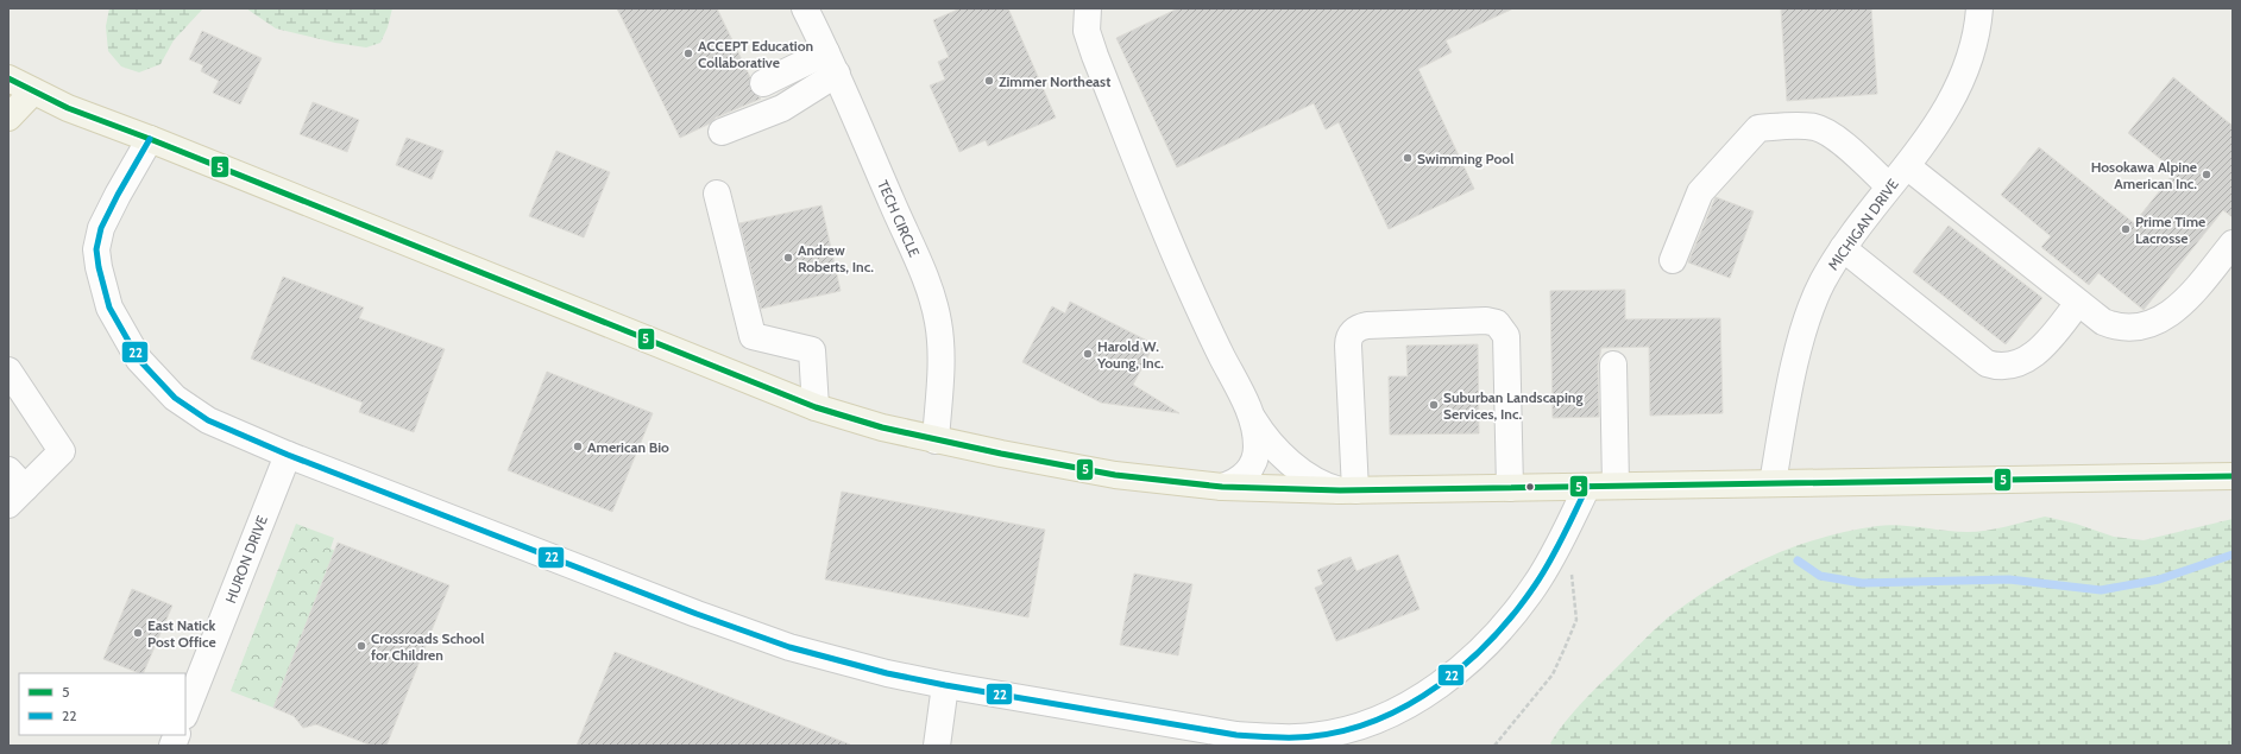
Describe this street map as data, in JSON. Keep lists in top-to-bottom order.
{
  "streets": {
    "street": ["TECH CIRCLE", "MICHIGAN DRIVE", "HURON DRIVE"]
  },
  "places": [
    "ACCEPT Education Collaborative",
    "Zimmer Northeast",
    "Swimming Pool",
    "Hosokawa Alpine American Inc.",
    "Prime Time Lacrosse",
    "Andrew Roberts, Inc.",
    "Harold W. Young, Inc.",
    "Suburban Landscaping Services, Inc.",
    "American Bio",
    "East Natick Post Office",
    "Crossroads School for Children"
  ],
  "lines": ["transit line 5", "transit line 22"],
  "legend": ["5", "22"]
}
